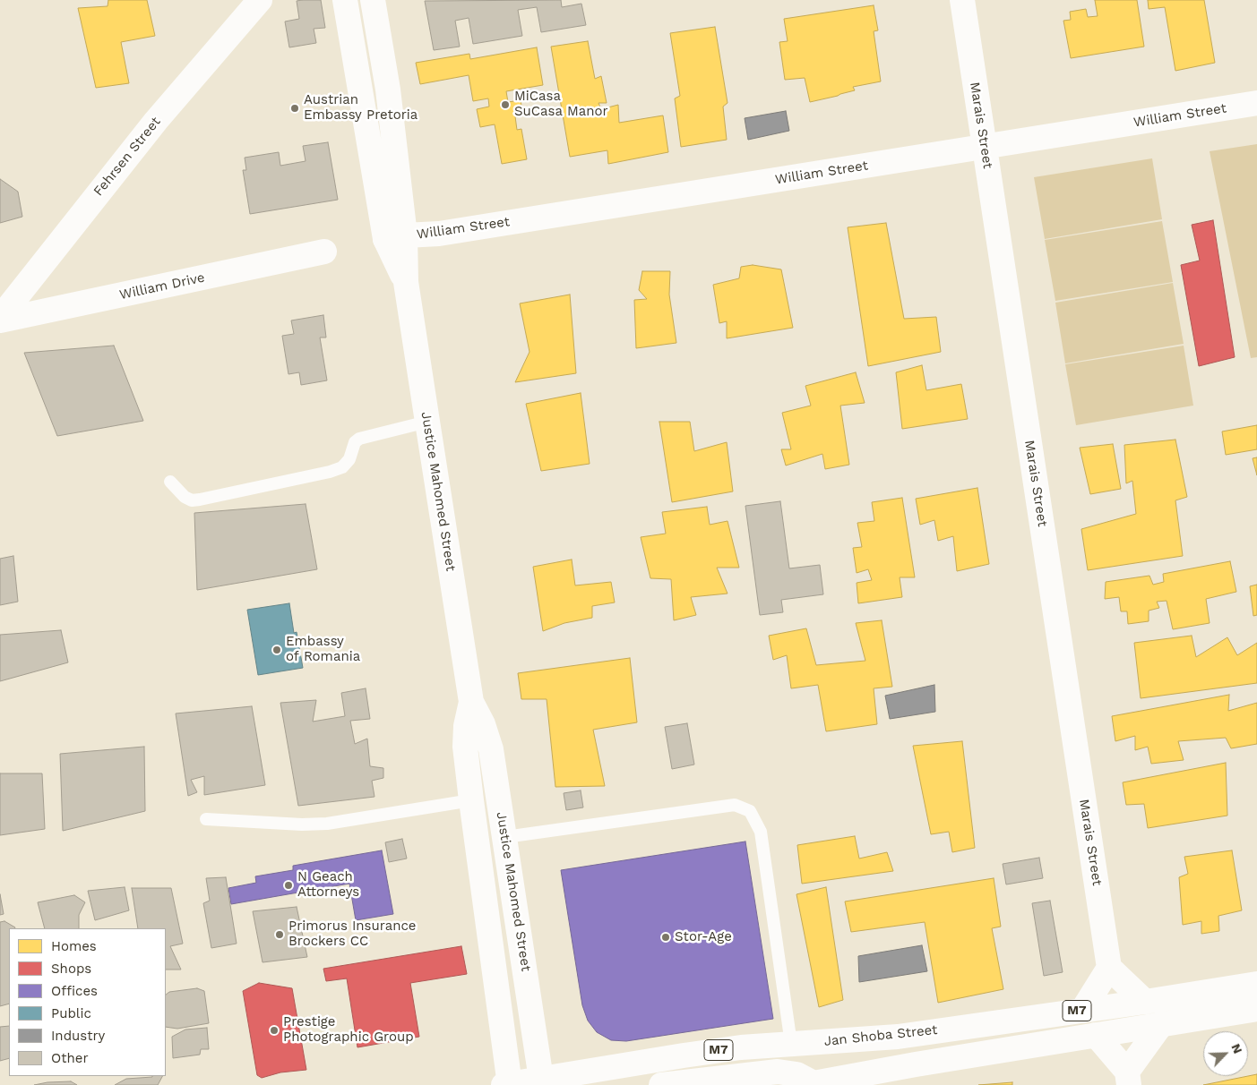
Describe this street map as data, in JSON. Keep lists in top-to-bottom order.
{
  "streets": {
    "main road": [
      "William Street",
      "Marais Street",
      "Fehrsen Street",
      "William Drive",
      "Justice Mahomed Street",
      "M7",
      "Jan Shoba Street"
    ]
  },
  "crossings": [
    ["William Street", "Marais Street"],
    ["William Street", "Justice Mahomed Street"],
    ["Fehrsen Street", "William Drive"],
    ["Justice Mahomed Street", "Jan Shoba Street"]
  ],
  "places": [
    "MiCasa SuCasa Manor",
    "Austrian Embassy Pretoria",
    "Embassy of Romania",
    "N Geach Attorneys",
    "Primorus Insurance Brockers CC",
    "Stor-Age",
    "Prestige Photographic Group"
  ],
  "legend": [
    "Homes",
    "Shops",
    "Offices",
    "Public",
    "Industry",
    "Other"
  ],
  "north": "top right"
}
